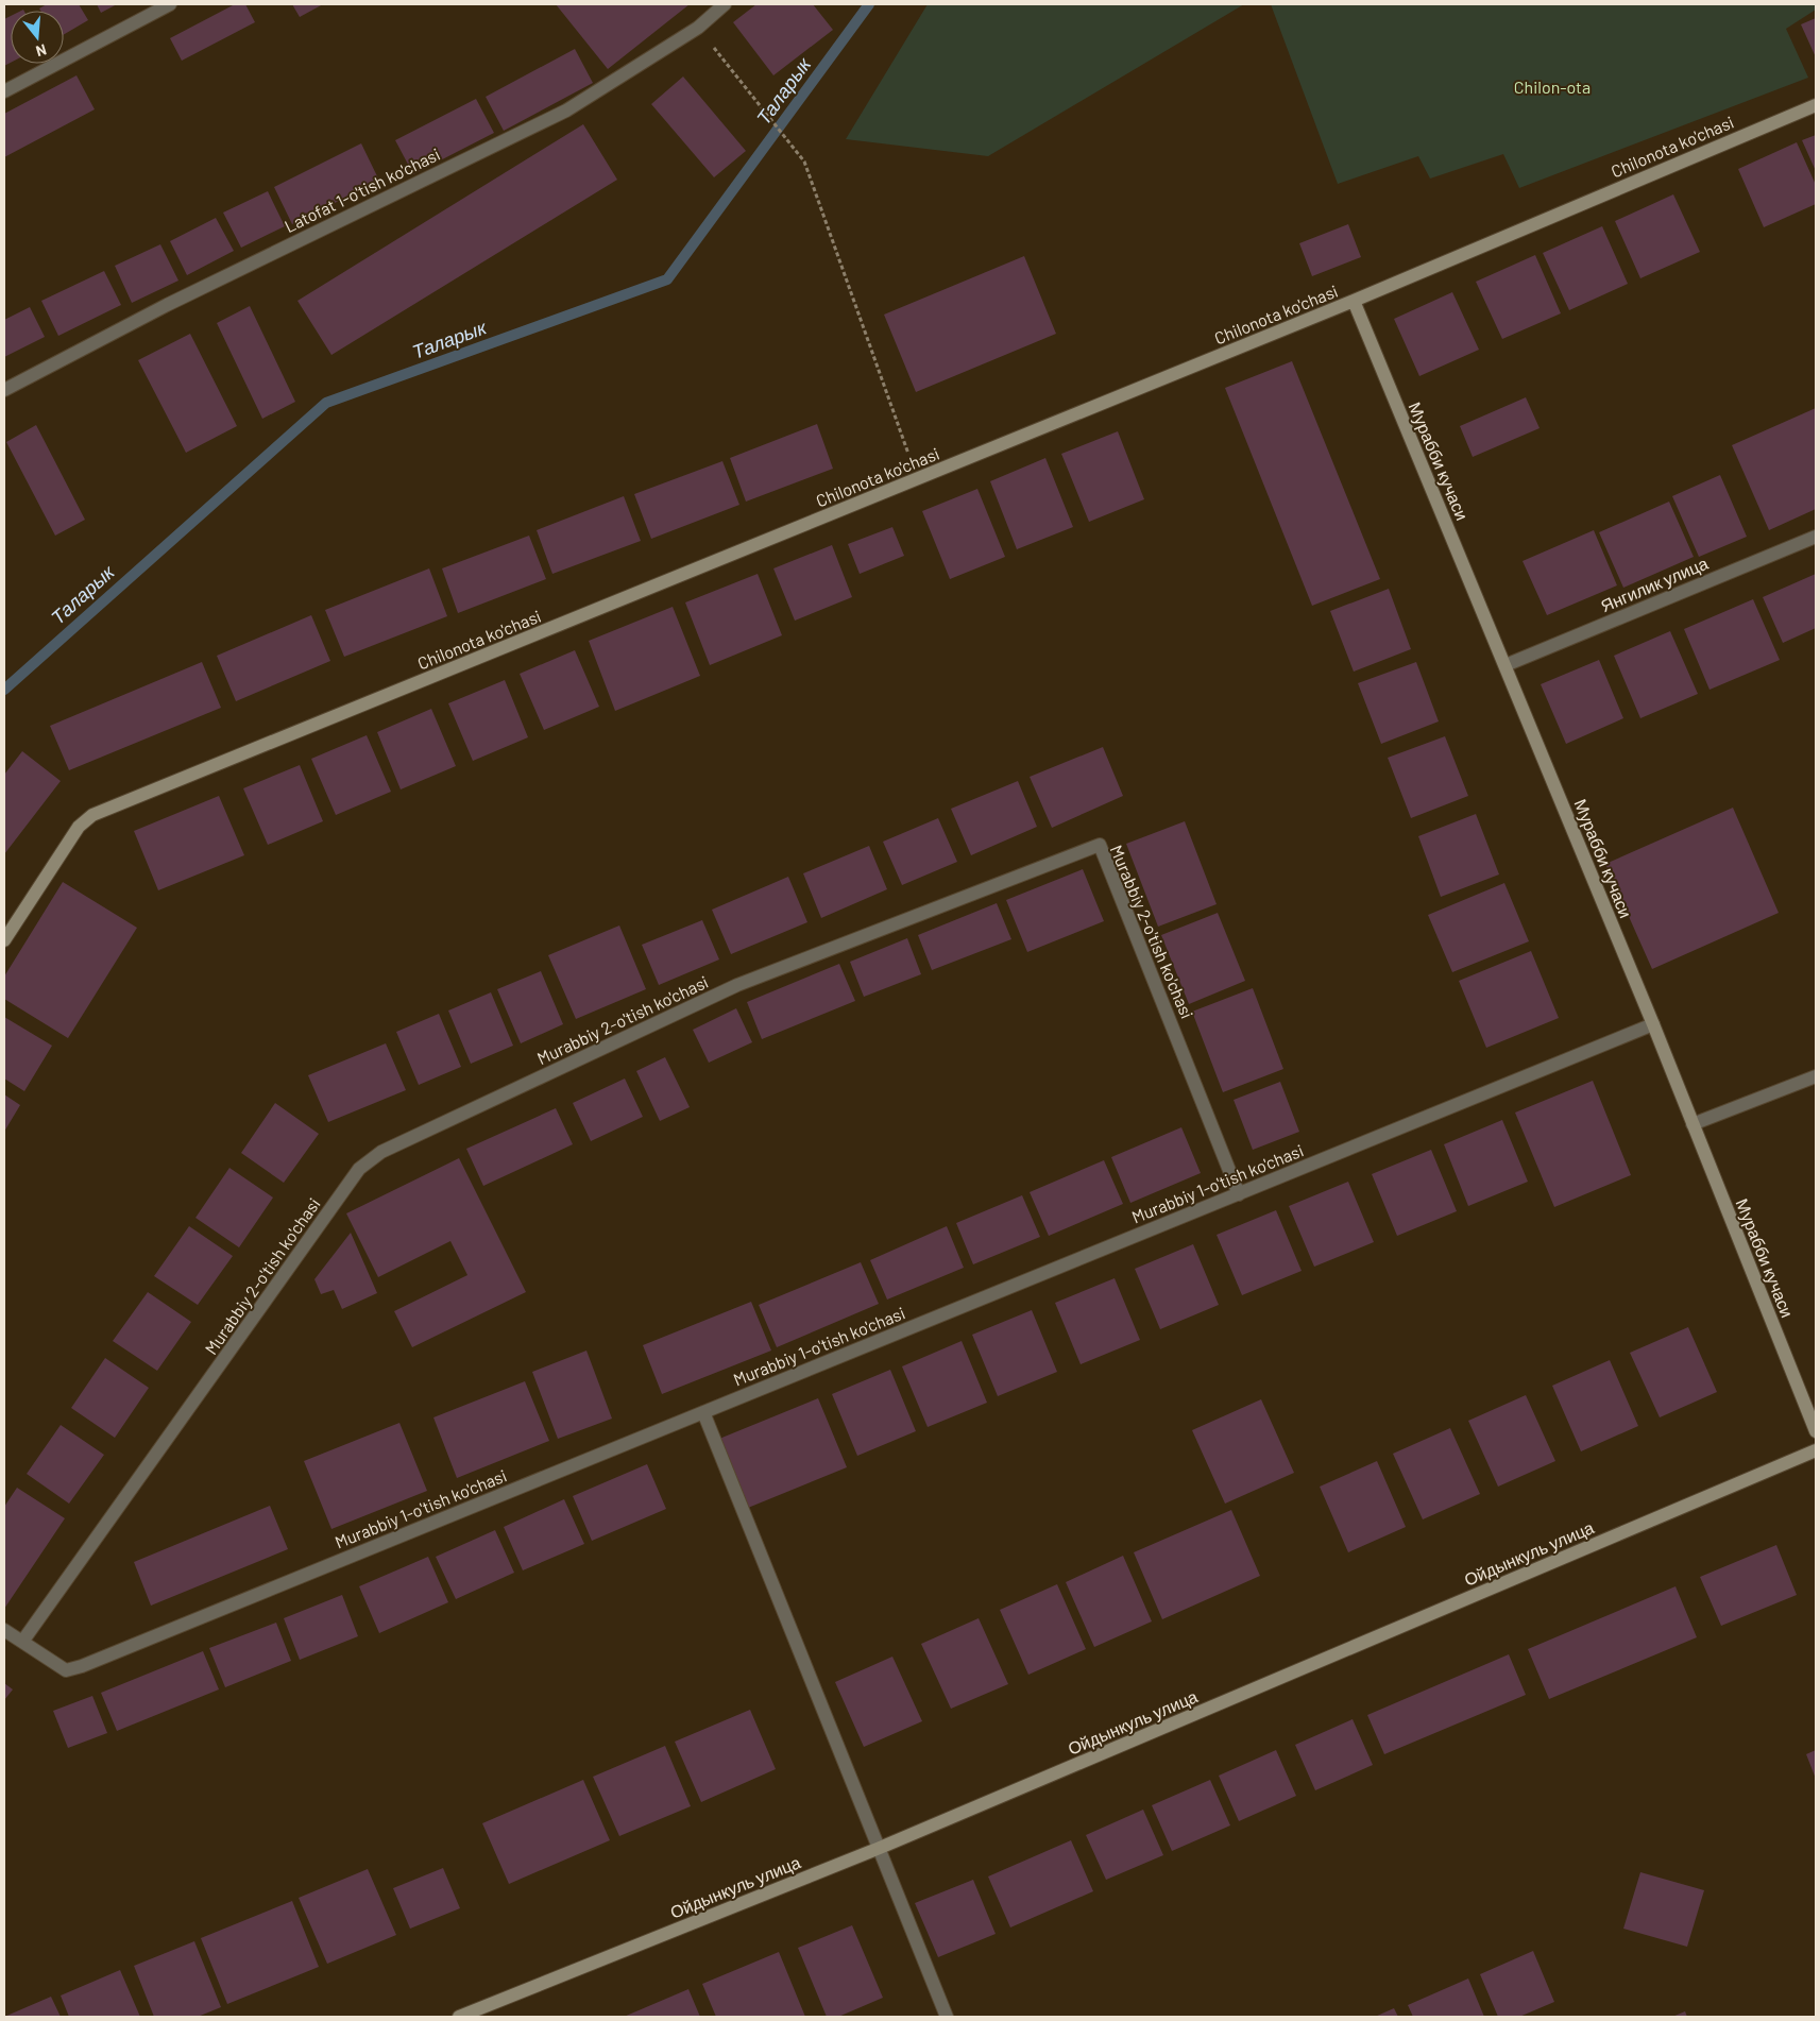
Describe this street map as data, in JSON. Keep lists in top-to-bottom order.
{
  "streets": {
    "street": [
      "Chilonota ko'chasi",
      "Latofat 1-o'tish ko'chasi",
      "Мурабби кучаси",
      "Янгилик улица",
      "Murabbiy 2-o'tish ko'chasi",
      "Murabbiy 1-o'tish ko'chasi",
      "Ойдынкуль улица"
    ]
  },
  "crossings": [
    ["Chilonota ko'chasi", "Мурабби кучаси"],
    ["Мурабби кучаси", "Янгилик улица"],
    ["Мурабби кучаси", "Murabbiy 1-o'tish ko'chasi"],
    ["Murabbiy 2-o'tish ko'chasi", "Murabbiy 1-o'tish ko'chasi"]
  ],
  "water": ["Таларык"],
  "parks": ["Chilon-ota"],
  "north": "bottom"
}
